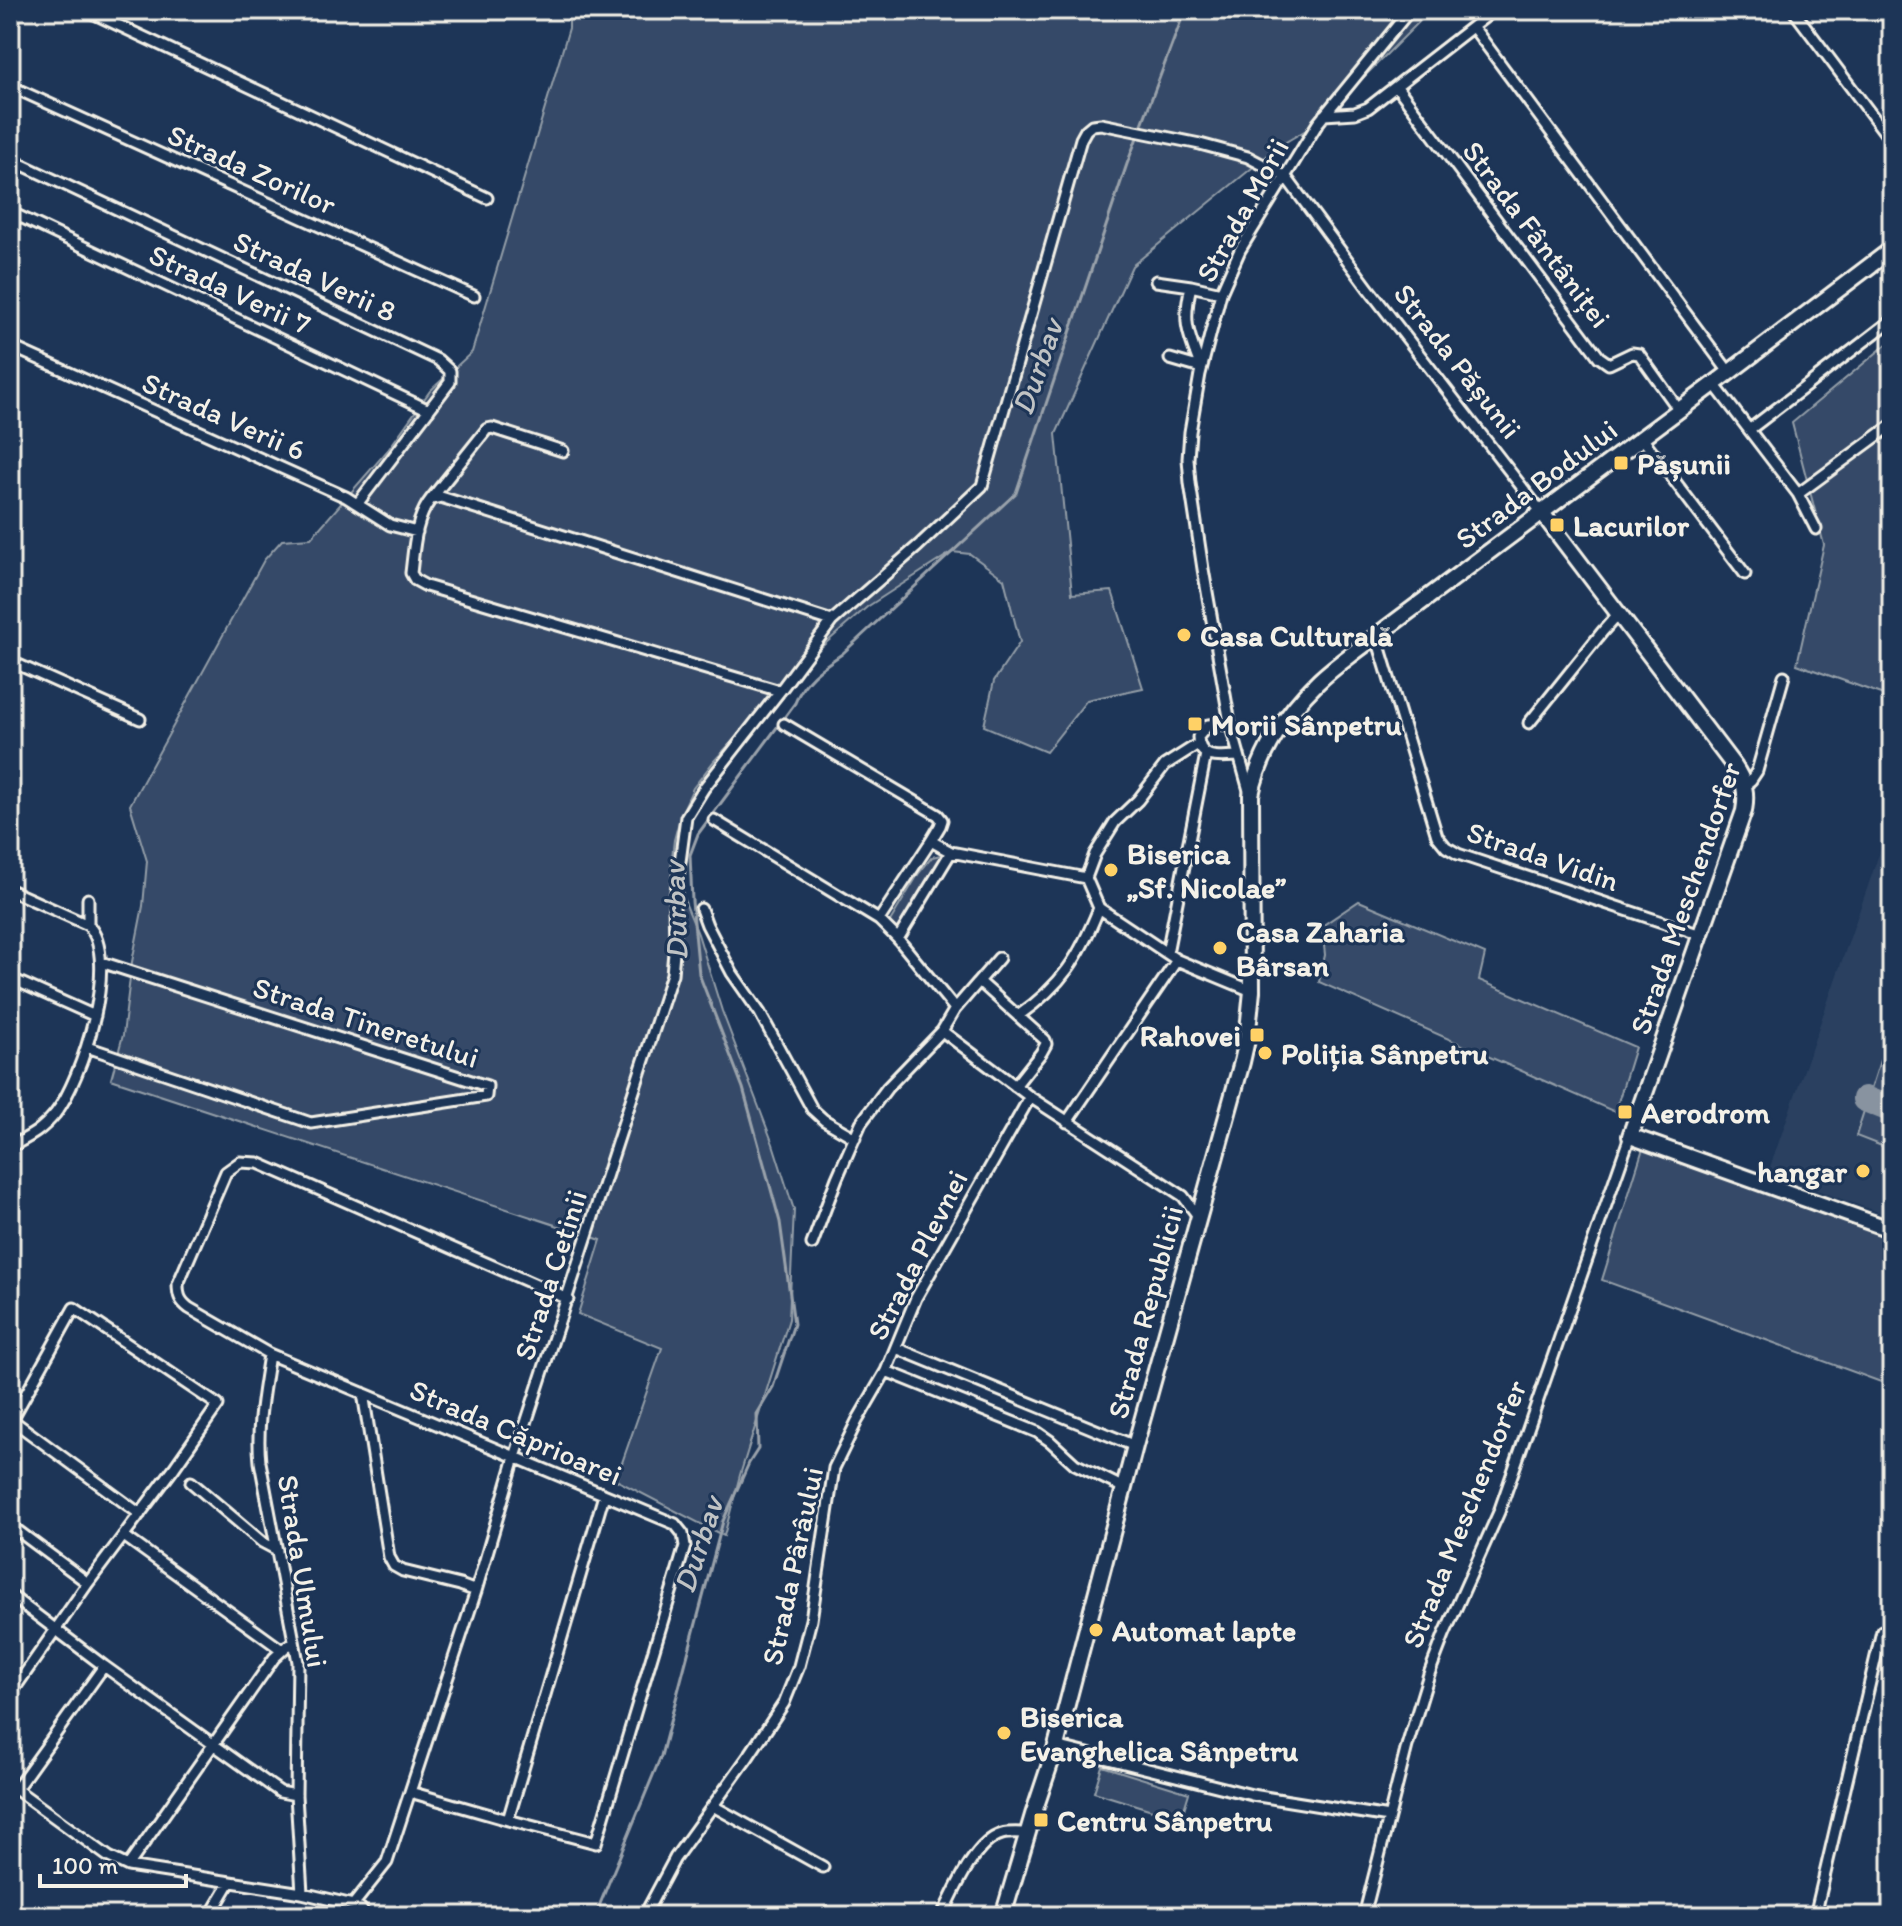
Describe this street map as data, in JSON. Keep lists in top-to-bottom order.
{
  "streets": {
    "main road": [
      "Strada Pășunii",
      "Strada Bodului",
      "Strada Meschendorfer",
      "Strada Republicii"
    ],
    "street": [
      "Strada Zorilor",
      "Strada Morii",
      "Strada Fântâniței",
      "Strada Verii 8",
      "Strada Verii 7",
      "Strada Verii 6",
      "Strada Vidin",
      "Strada Tineretului",
      "Strada Plevnei",
      "Strada Cetinii",
      "Strada Căprioarei",
      "Strada Pârâului",
      "Strada Ulmului"
    ]
  },
  "crossings": [
    ["Strada Morii", "Strada Pășunii"],
    ["Strada Morii", "Strada Bodului"],
    ["Strada Morii", "Strada Cetinii"],
    ["Strada Morii", "Strada Republicii"],
    ["Strada Fântâniței", "Strada Bodului"],
    ["Strada Verii 8", "Strada Verii 7"],
    ["Strada Verii 8", "Strada Verii 6"],
    ["Strada Pășunii", "Strada Bodului"],
    ["Strada Pășunii", "Strada Meschendorfer"],
    ["Strada Pășunii", "Strada Cetinii"],
    ["Strada Bodului", "Strada Vidin"],
    ["Strada Bodului", "Strada Republicii"],
    ["Strada Vidin", "Strada Meschendorfer"],
    ["Strada Plevnei", "Strada Republicii"],
    ["Strada Plevnei", "Strada Pârâului"],
    ["Strada Cetinii", "Strada Căprioarei"],
    ["Strada Căprioarei", "Strada Ulmului"]
  ],
  "water": ["Durbav"],
  "places": {
    "transit": [
      "Pășunii",
      "Lacurilor",
      "Morii Sânpetru",
      "Rahovei",
      "Aerodrom",
      "Centru Sânpetru"
    ],
    "other": [
      "Casa Culturală",
      "Biserica „Sf. Nicolae”",
      "Casa Zaharia Bârsan",
      "Poliția Sânpetru",
      "hangar",
      "Automat lapte",
      "Biserica Evanghelica Sânpetru"
    ]
  },
  "scale_bar": "100 m"
}
